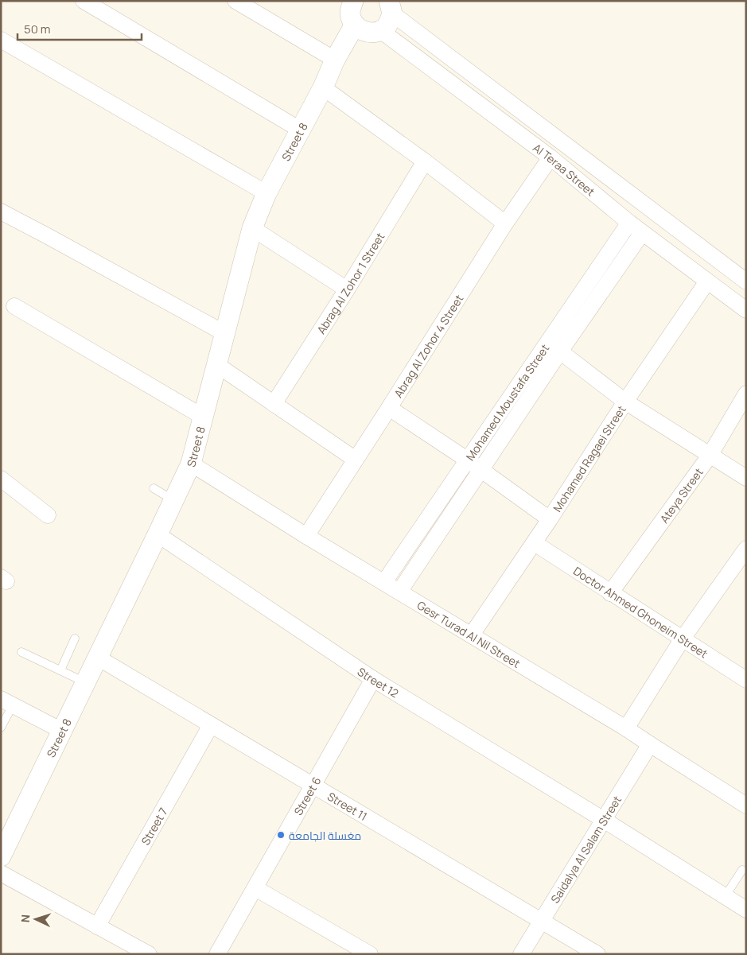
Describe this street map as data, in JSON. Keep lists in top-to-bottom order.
{
  "streets": {
    "street": [
      "Street 8",
      "Al Teraa Street",
      "Abrag Al Zohor 1 Street",
      "Abrag Al Zohor 4 Street",
      "Mohamed Moustafa Street",
      "Mohamed Ragaei Street",
      "Ateya Street",
      "Doctor Ahmed Ghoneim Street",
      "Gesr Turad Al Nil Street",
      "Street 12",
      "Street 6",
      "Street 11",
      "Street 7",
      "Saidalya Al Salam Street"
    ]
  },
  "crossings": [
    ["Street 8", "Gesr Turad Al Nil Street"],
    ["Street 8", "Street 12"],
    ["Street 8", "Street 11"],
    ["Al Teraa Street", "Abrag Al Zohor 4 Street"],
    ["Al Teraa Street", "Mohamed Moustafa Street"],
    ["Al Teraa Street", "Mohamed Ragaei Street"],
    ["Abrag Al Zohor 4 Street", "Gesr Turad Al Nil Street"],
    ["Mohamed Moustafa Street", "Gesr Turad Al Nil Street"],
    ["Mohamed Ragaei Street", "Doctor Ahmed Ghoneim Street"],
    ["Mohamed Ragaei Street", "Gesr Turad Al Nil Street"],
    ["Ateya Street", "Doctor Ahmed Ghoneim Street"],
    ["Gesr Turad Al Nil Street", "Saidalya Al Salam Street"],
    ["Street 12", "Street 6"],
    ["Street 12", "Saidalya Al Salam Street"],
    ["Street 6", "Street 11"],
    ["Street 11", "Street 7"],
    ["Street 11", "Saidalya Al Salam Street"]
  ],
  "places": ["مغسلة الجامعة"],
  "scale_bar": "50 m",
  "north": "left"
}
